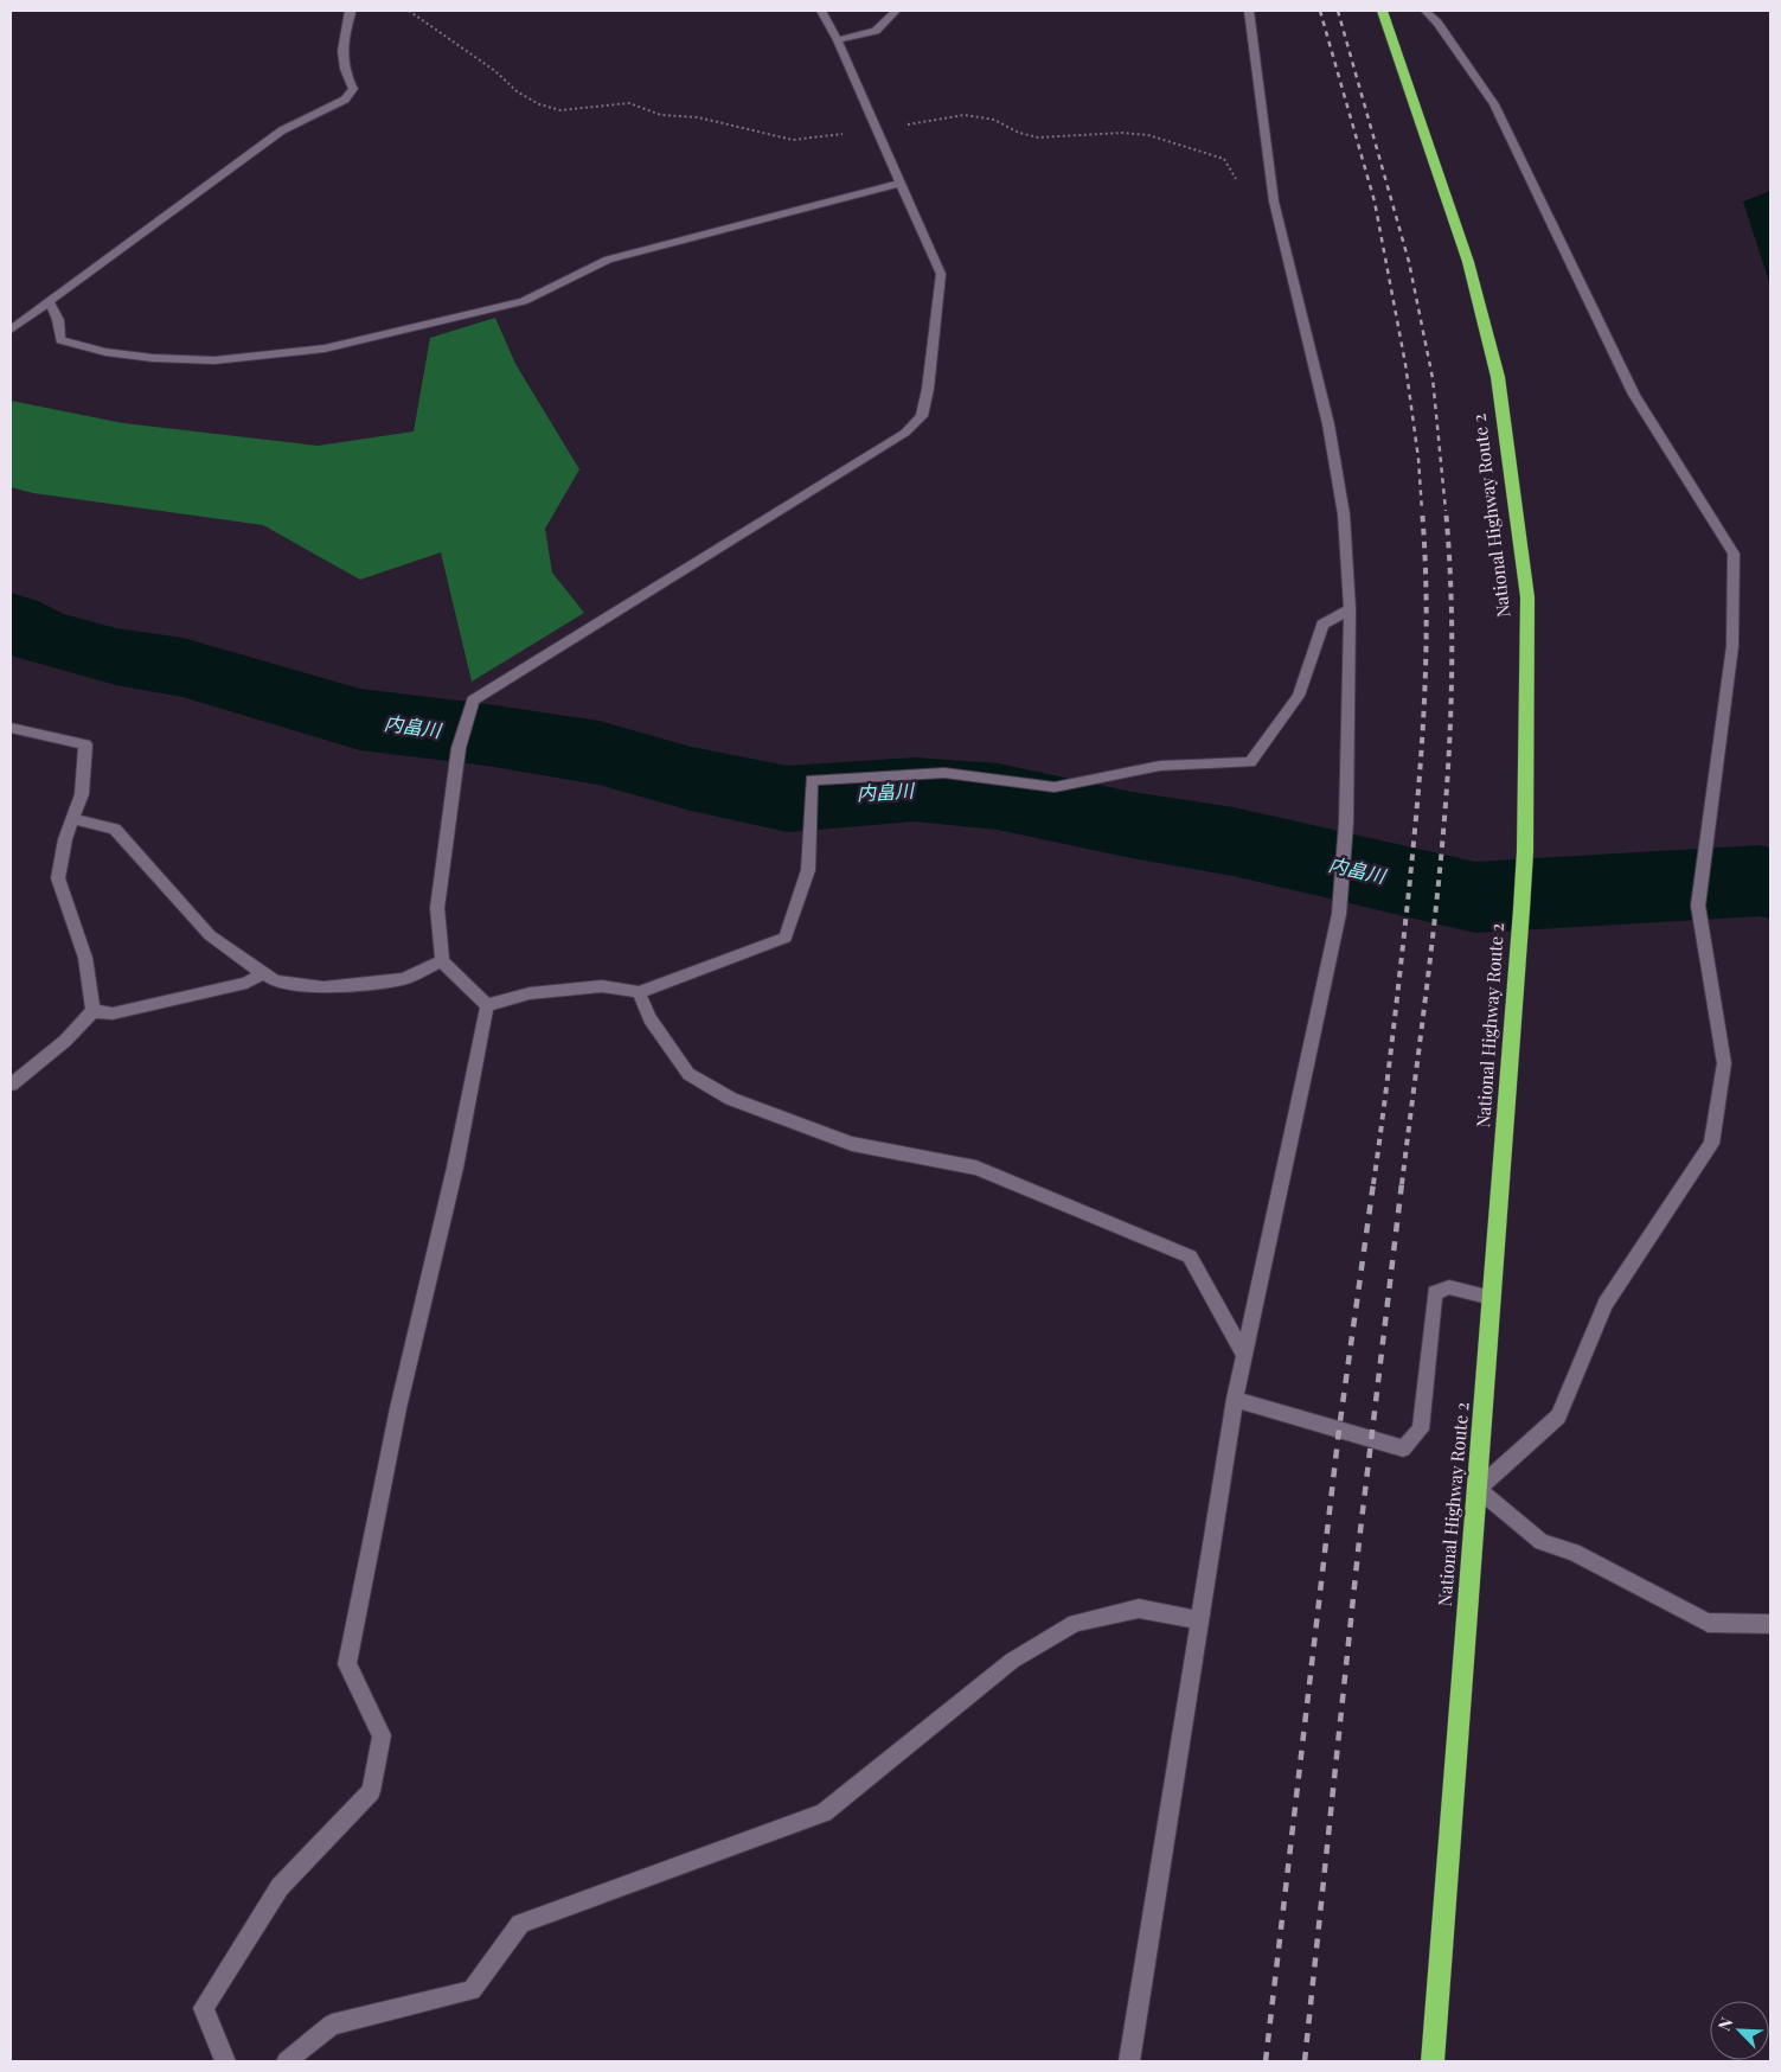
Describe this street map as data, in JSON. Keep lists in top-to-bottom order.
{
  "streets": {
    "highway": ["National Highway Route 2"]
  },
  "water": ["内畠川"],
  "north": "top left"
}
